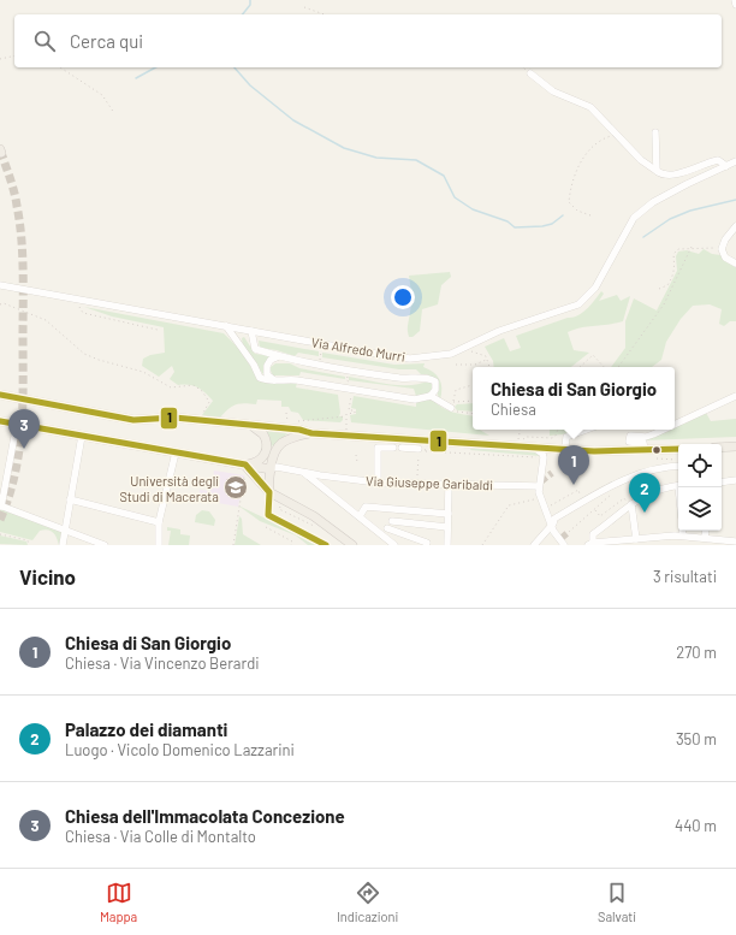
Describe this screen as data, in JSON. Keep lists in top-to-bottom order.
{
  "streets": {
    "street": ["Via Alfredo Murri", "Via Giuseppe Garibaldi"]
  },
  "places": {
    "school or university": ["Università degli Studi di Macerata"]
  },
  "lines": ["transit line 1"],
  "page": {
    "search": "Cerca qui",
    "popup": ["Chiesa di San Giorgio", "Chiesa"],
    "pins": ["3", "1", "2"],
    "heading": ["Vicino", "3 risultati"],
    "list": [
      {
        "mark": "1",
        "name": "Chiesa di San Giorgio",
        "note": "Chiesa · Via Vincenzo Berardi",
        "value": "270 m"
      },
      {
        "mark": "2",
        "name": "Palazzo dei diamanti",
        "note": "Luogo · Vicolo Domenico Lazzarini",
        "value": "350 m"
      },
      {
        "mark": "3",
        "name": "Chiesa dell'Immacolata Concezione",
        "note": "Chiesa · Via Colle di Montalto",
        "value": "440 m"
      }
    ],
    "nav": ["Mappa", "Indicazioni", "Salvati"]
  }
}
